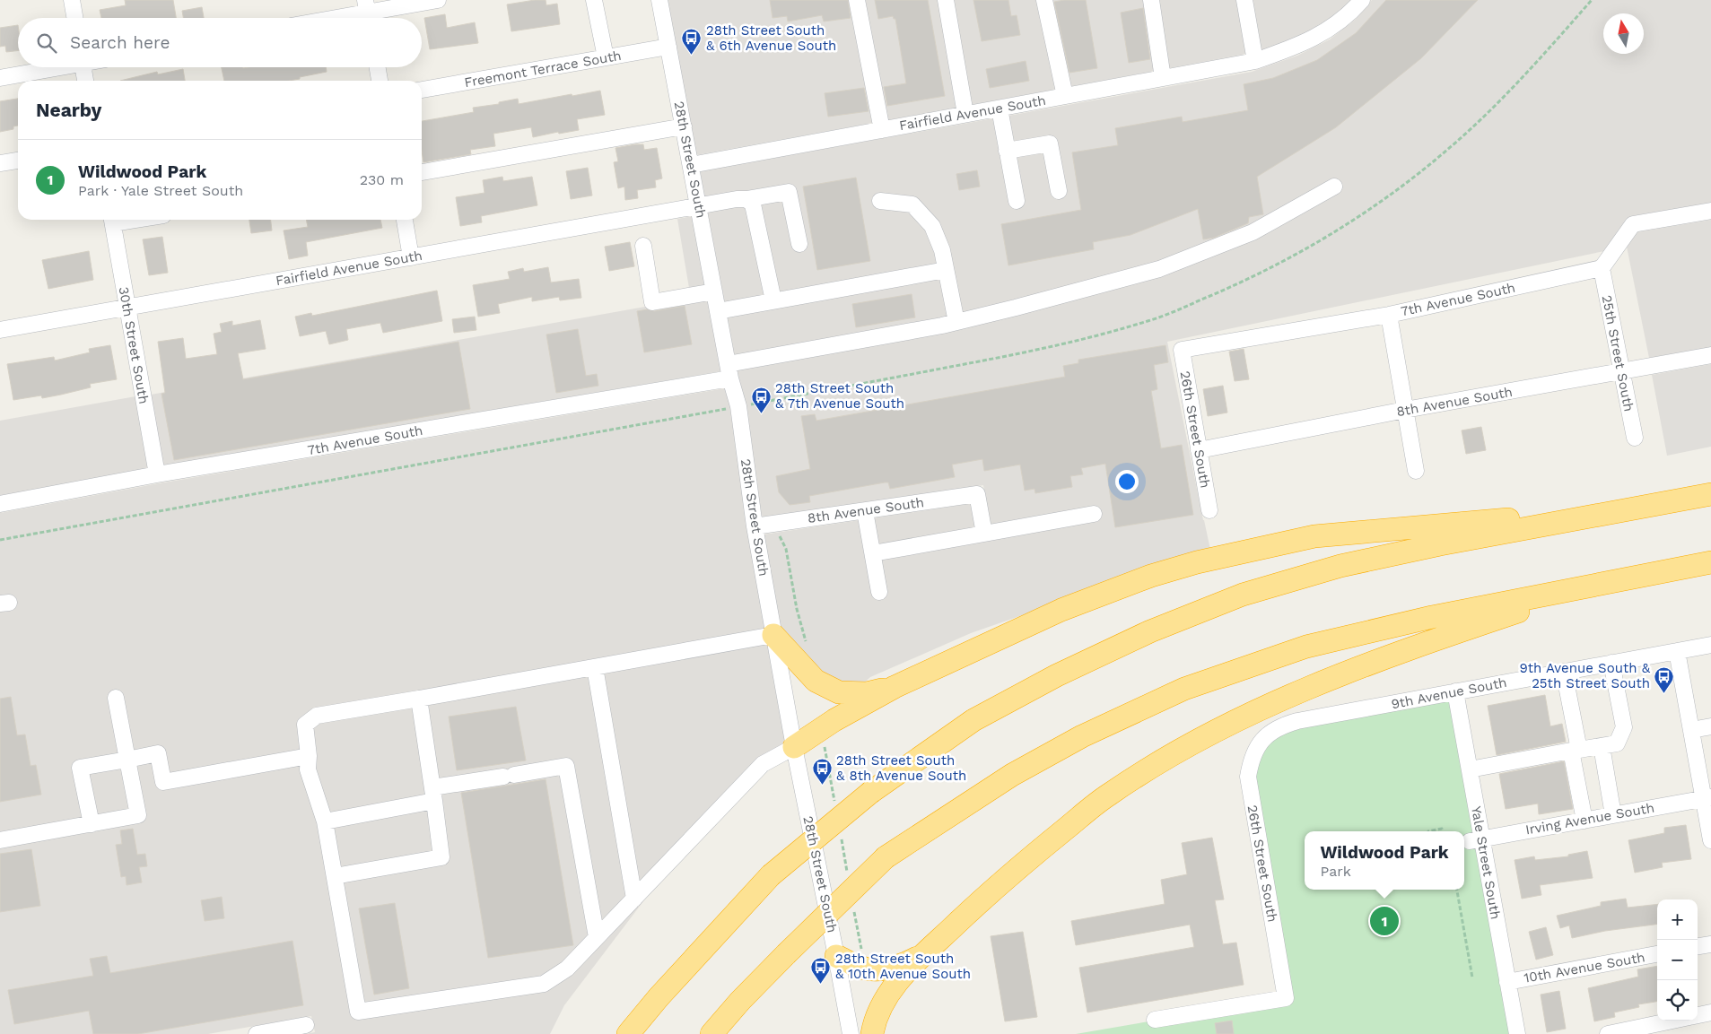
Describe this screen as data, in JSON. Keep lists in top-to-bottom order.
{
  "streets": {
    "street": [
      "Freemont Terrace South",
      "Fairfield Avenue South",
      "28th Street South",
      "7th Avenue South",
      "30th Street South",
      "25th Street South",
      "8th Avenue South",
      "26th Street South",
      "9th Avenue South",
      "Irving Avenue South",
      "Yale Street South",
      "10th Avenue South"
    ]
  },
  "crossings": [
    ["Freemont Terrace South", "28th Street South"],
    ["Fairfield Avenue South", "28th Street South"],
    ["Fairfield Avenue South", "30th Street South"],
    ["28th Street South", "7th Avenue South"],
    ["28th Street South", "8th Avenue South"],
    ["7th Avenue South", "30th Street South"],
    ["7th Avenue South", "25th Street South"],
    ["7th Avenue South", "26th Street South"],
    ["25th Street South", "8th Avenue South"],
    ["8th Avenue South", "26th Street South"],
    ["26th Street South", "9th Avenue South"],
    ["9th Avenue South", "Yale Street South"],
    ["Irving Avenue South", "Yale Street South"],
    ["Yale Street South", "10th Avenue South"]
  ],
  "places": {
    "bus stop": [
      "28th Street South & 6th Avenue South",
      "28th Street South & 7th Avenue South",
      "9th Avenue South & 25th Street South",
      "28th Street South & 8th Avenue South",
      "28th Street South & 10th Avenue South"
    ]
  },
  "north": "top",
  "page": {
    "search": "Search here",
    "heading": "Nearby",
    "list": [
      {
        "mark": "1",
        "name": "Wildwood Park",
        "note": "Park · Yale Street South",
        "value": "230 m"
      }
    ],
    "popup": ["Wildwood Park", "Park"],
    "map_buttons": ["+", "−"],
    "pins": "1"
  }
}
